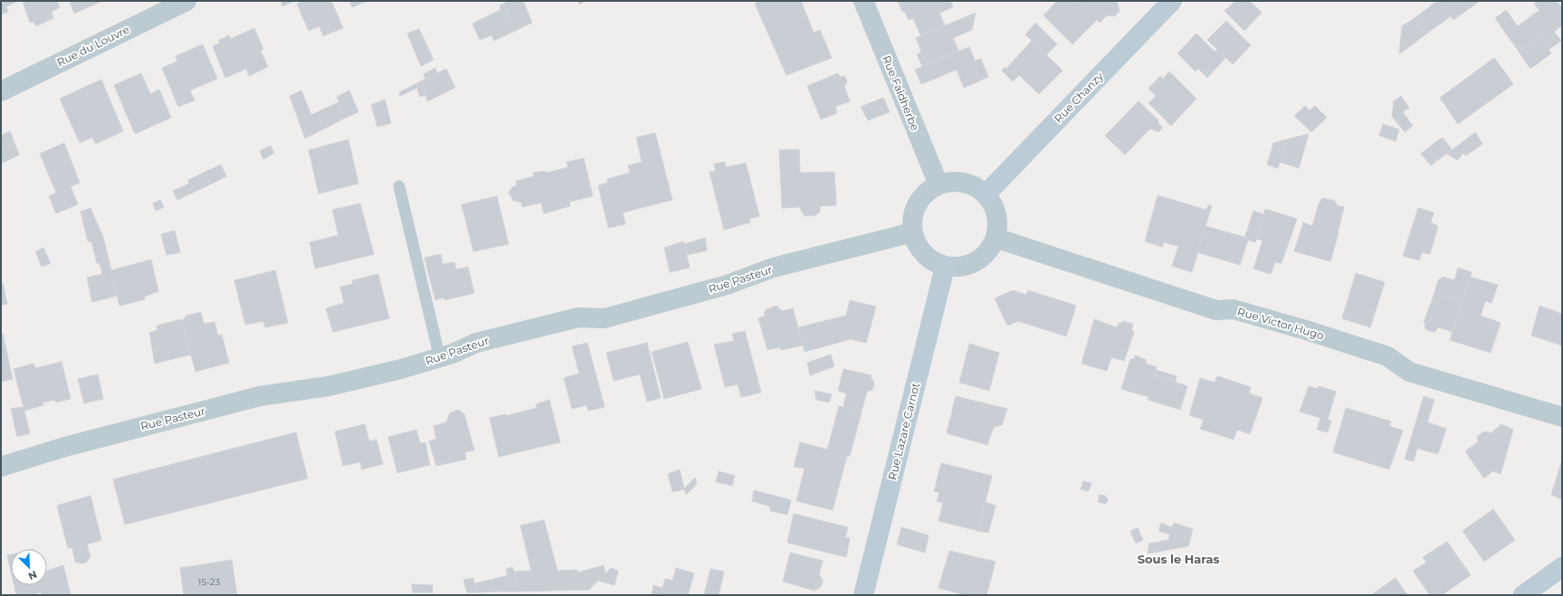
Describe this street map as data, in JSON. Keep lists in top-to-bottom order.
{
  "streets": {
    "street": [
      "Rue du Louvre",
      "Rue Faidherbe",
      "Rue Chanzy",
      "Rue Pasteur",
      "Rue Victor Hugo",
      "Rue Lazare Carnot"
    ]
  },
  "crossings": [
    ["Rue Faidherbe", "Rue Chanzy"],
    ["Rue Faidherbe", "Rue Pasteur"],
    ["Rue Faidherbe", "Rue Victor Hugo"],
    ["Rue Faidherbe", "Rue Lazare Carnot"],
    ["Rue Chanzy", "Rue Pasteur"],
    ["Rue Chanzy", "Rue Victor Hugo"],
    ["Rue Chanzy", "Rue Lazare Carnot"],
    ["Rue Pasteur", "Rue Victor Hugo"],
    ["Rue Pasteur", "Rue Lazare Carnot"],
    ["Rue Victor Hugo", "Rue Lazare Carnot"]
  ],
  "districts": ["Sous le Haras"],
  "house_numbers": ["15-23"],
  "north": "bottom right"
}
